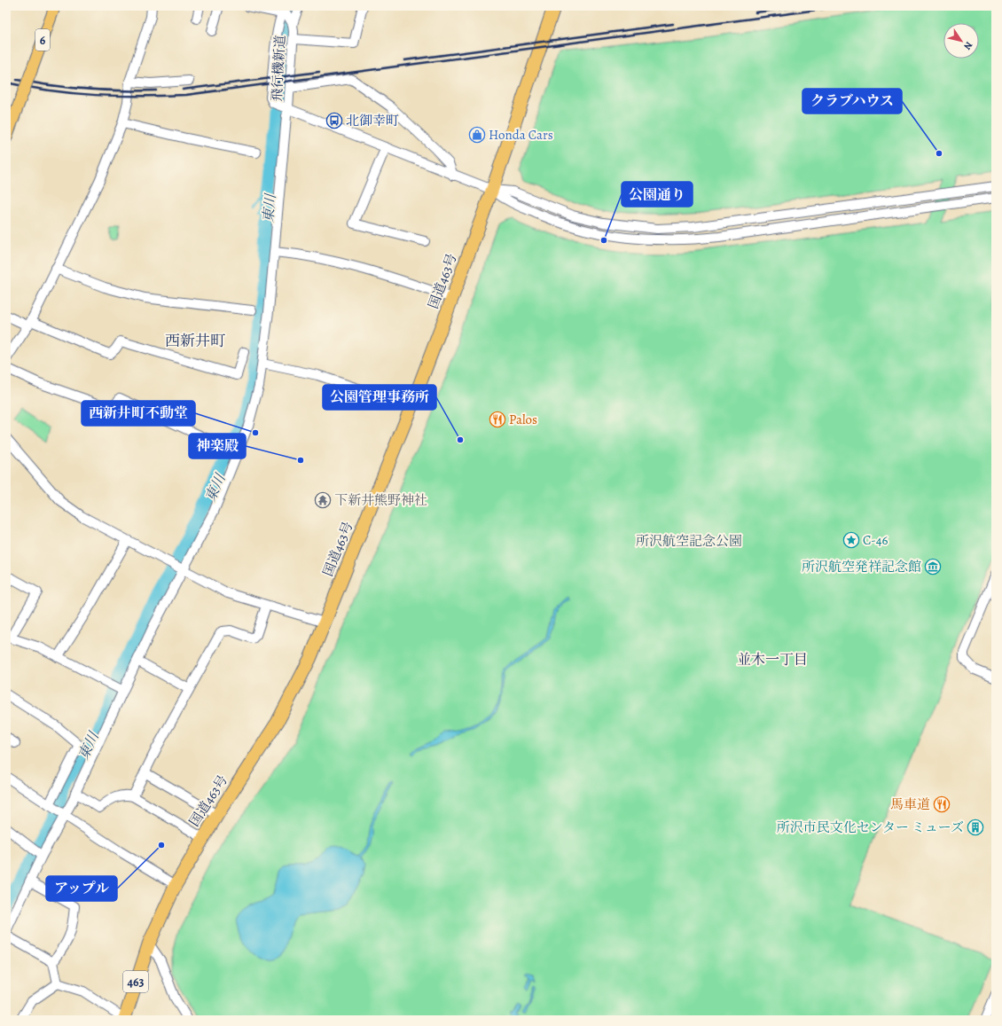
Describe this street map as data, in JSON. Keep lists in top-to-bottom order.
{
  "streets": {
    "highway": ["国道463号", "463"],
    "main road": ["6"],
    "street": ["飛行機新道"]
  },
  "crossings": [
    ["飛行機新道", "国道463号"]
  ],
  "districts": ["西新井町", "並木一丁目"],
  "water": ["東川"],
  "parks": ["所沢航空記念公園"],
  "places": {
    "bus stop": ["北御幸町"],
    "shop": ["Honda Cars"],
    "other": [
      "クラブハウス",
      "公園通り",
      "西新井町不動堂",
      "公園管理事務所",
      "神楽殿",
      "アップル"
    ],
    "restaurant": ["Palos", "馬車道"],
    "temple": ["下新井熊野神社"],
    "place": ["C-46"],
    "museum": ["所沢航空発祥記念館"],
    "building": ["所沢市民文化センター ミューズ"]
  },
  "north": "bottom right"
}
